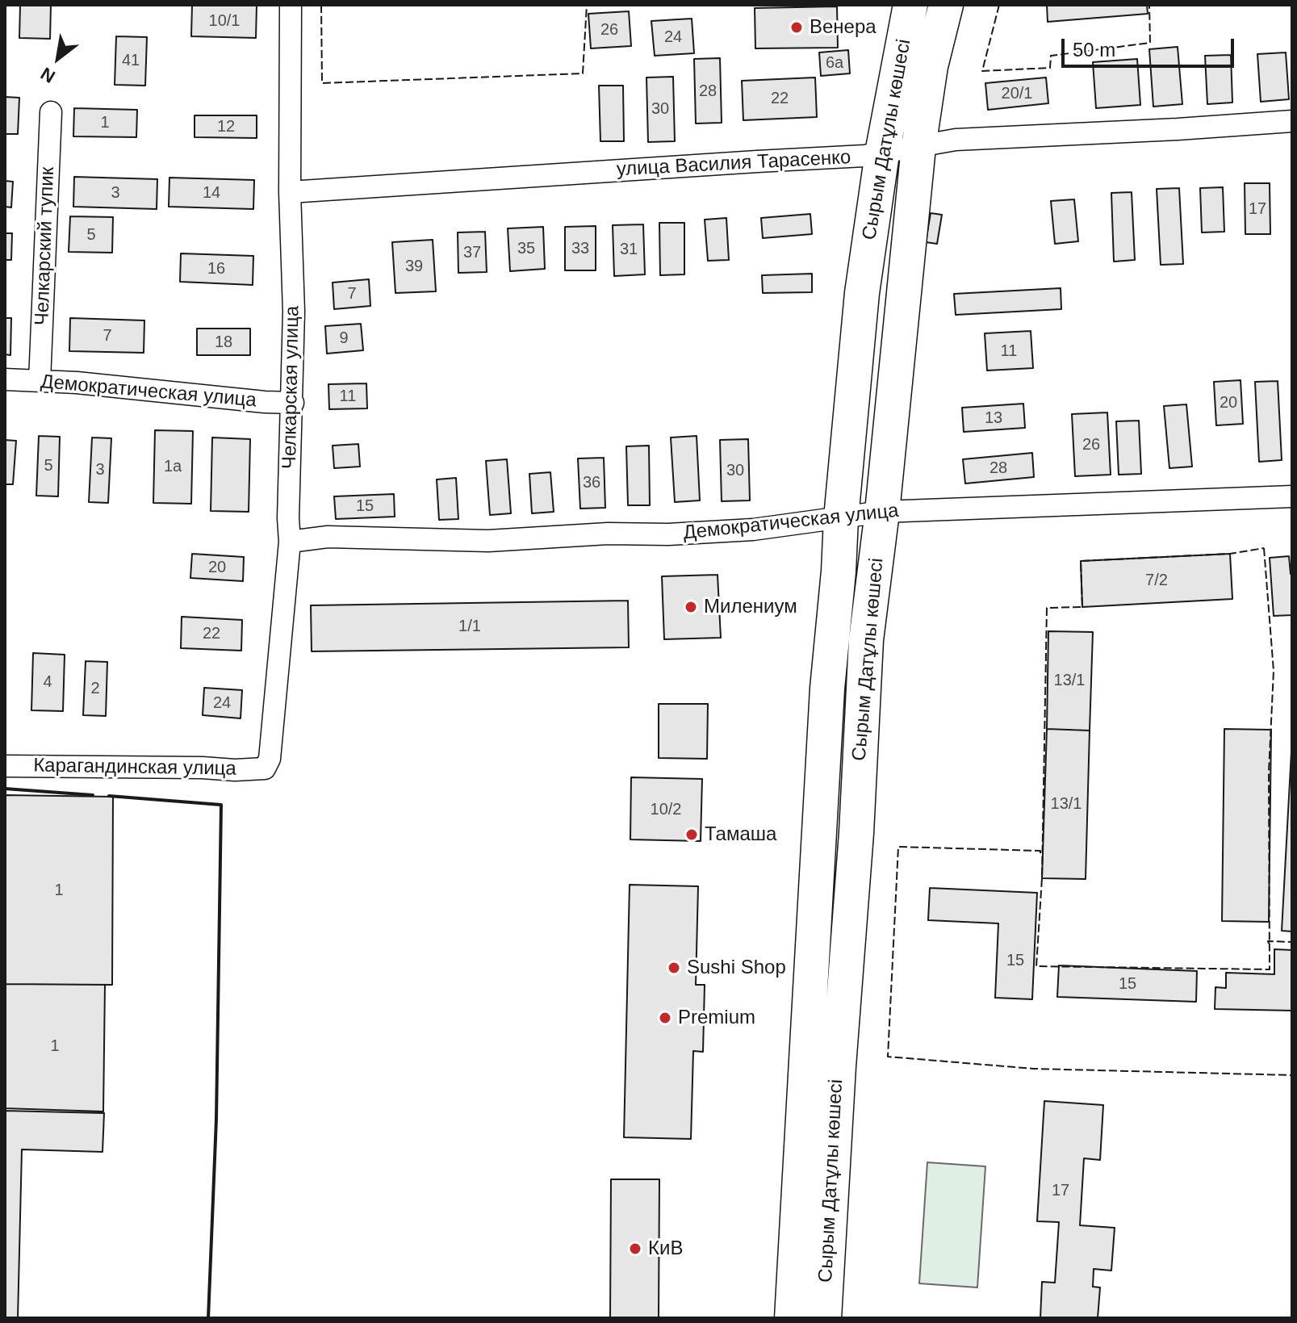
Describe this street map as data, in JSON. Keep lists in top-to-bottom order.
{
  "streets": {
    "highway": ["Сырым Датұлы көшесі"],
    "street": [
      "улица Василия Тарасенко",
      "Челкарский тупик",
      "Челкарская улица",
      "Демократическая улица",
      "Карагандинская улица"
    ]
  },
  "crossings": [
    ["Сырым Датұлы көшесі", "улица Василия Тарасенко"],
    ["Сырым Датұлы көшесі", "Демократическая улица"],
    ["улица Василия Тарасенко", "Челкарская улица"],
    ["Челкарский тупик", "Демократическая улица"],
    ["Челкарская улица", "Демократическая улица"],
    ["Челкарская улица", "Карагандинская улица"]
  ],
  "places": [
    "Венера",
    "Милениум",
    "Тамаша",
    "Sushi Shop",
    "Premium",
    "КиВ"
  ],
  "house_numbers": [
    "10/1",
    "26",
    "24",
    "41",
    "6а",
    "28",
    "20/1",
    "22",
    "30",
    "1",
    "12",
    "3",
    "14",
    "17",
    "5",
    "35",
    "33",
    "31",
    "37",
    "39",
    "16",
    "7",
    "7",
    "9",
    "18",
    "11",
    "11",
    "20",
    "13",
    "26",
    "5",
    "1а",
    "28",
    "3",
    "30",
    "36",
    "15",
    "20",
    "7/2",
    "1/1",
    "22",
    "13/1",
    "4",
    "2",
    "24",
    "13/1",
    "10/2",
    "1",
    "15",
    "15",
    "1",
    "17"
  ],
  "scale_bar": "50 m",
  "north": "bottom left"
}
